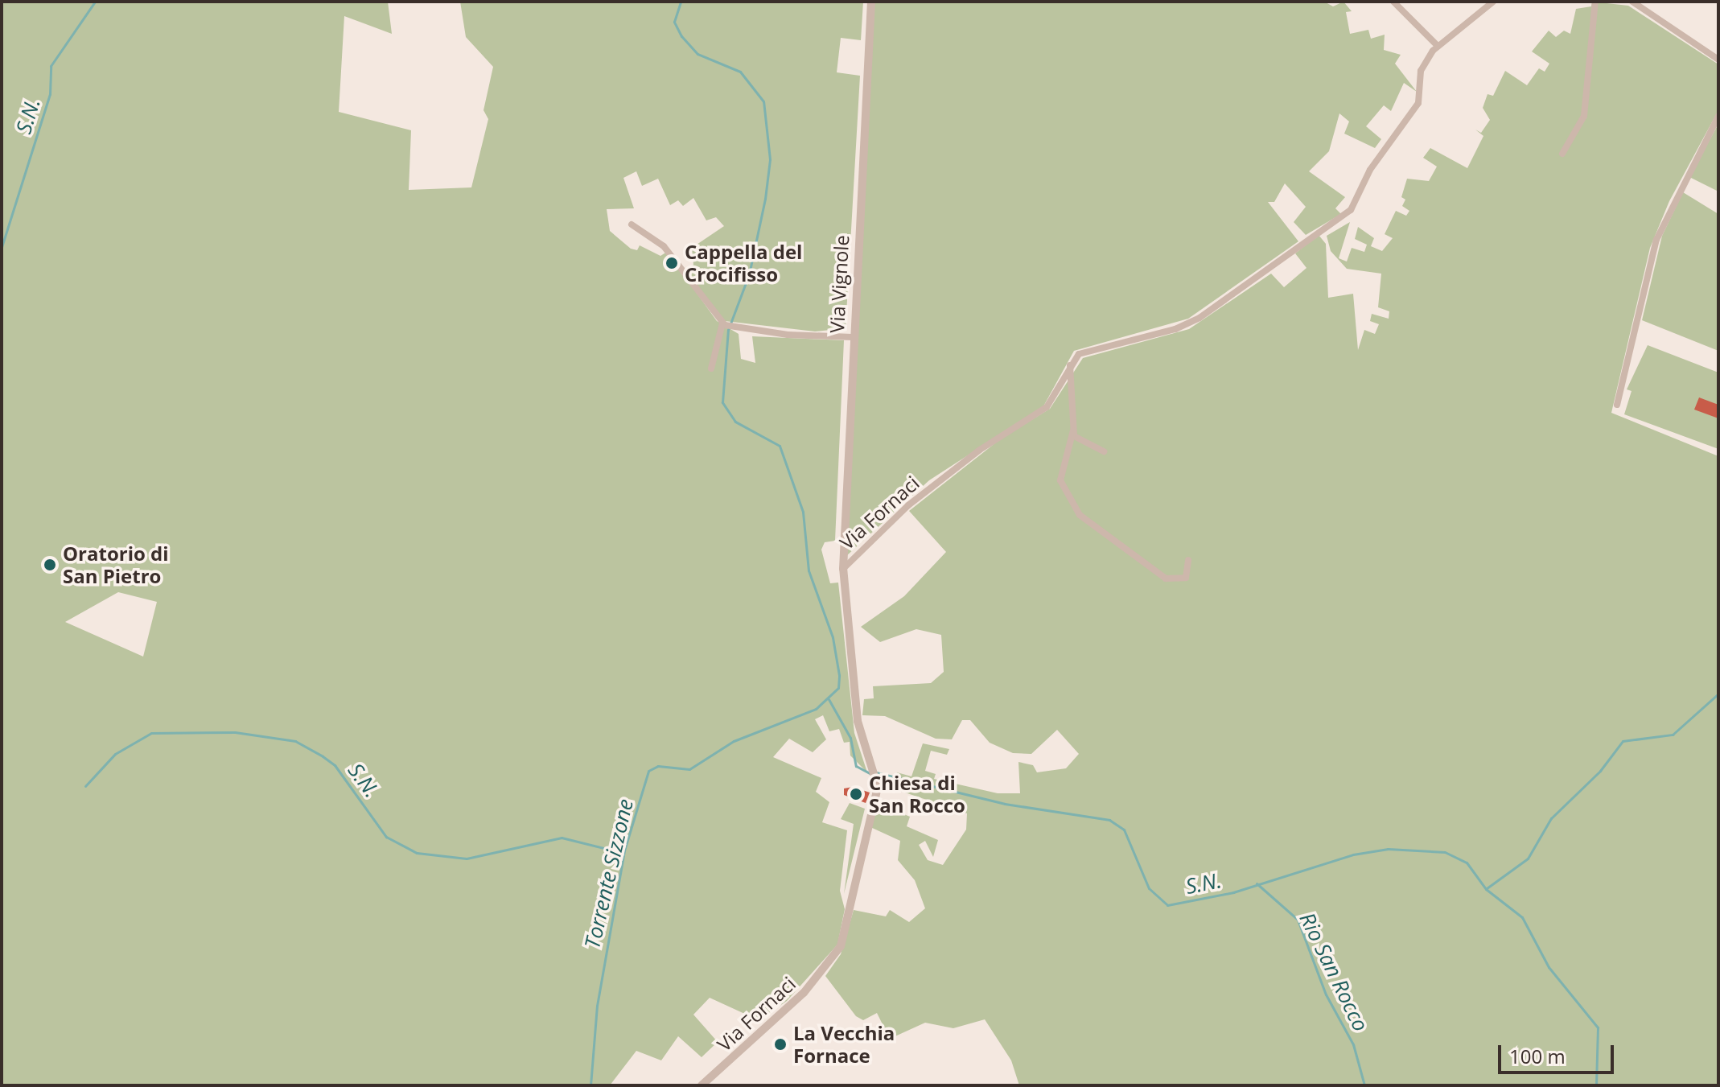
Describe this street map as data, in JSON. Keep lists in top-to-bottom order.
{
  "streets": {
    "street": ["Via Vignole", "Via Fornaci"]
  },
  "crossings": [
    ["Via Vignole", "Via Fornaci"]
  ],
  "water": ["S.N.", "Torrente Sizzone", "Rio San Rocco"],
  "places": [
    "Cappella del Crocifisso",
    "Oratorio di San Pietro",
    "Chiesa di San Rocco",
    "La Vecchia Fornace"
  ],
  "scale_bar": "100 m"
}
